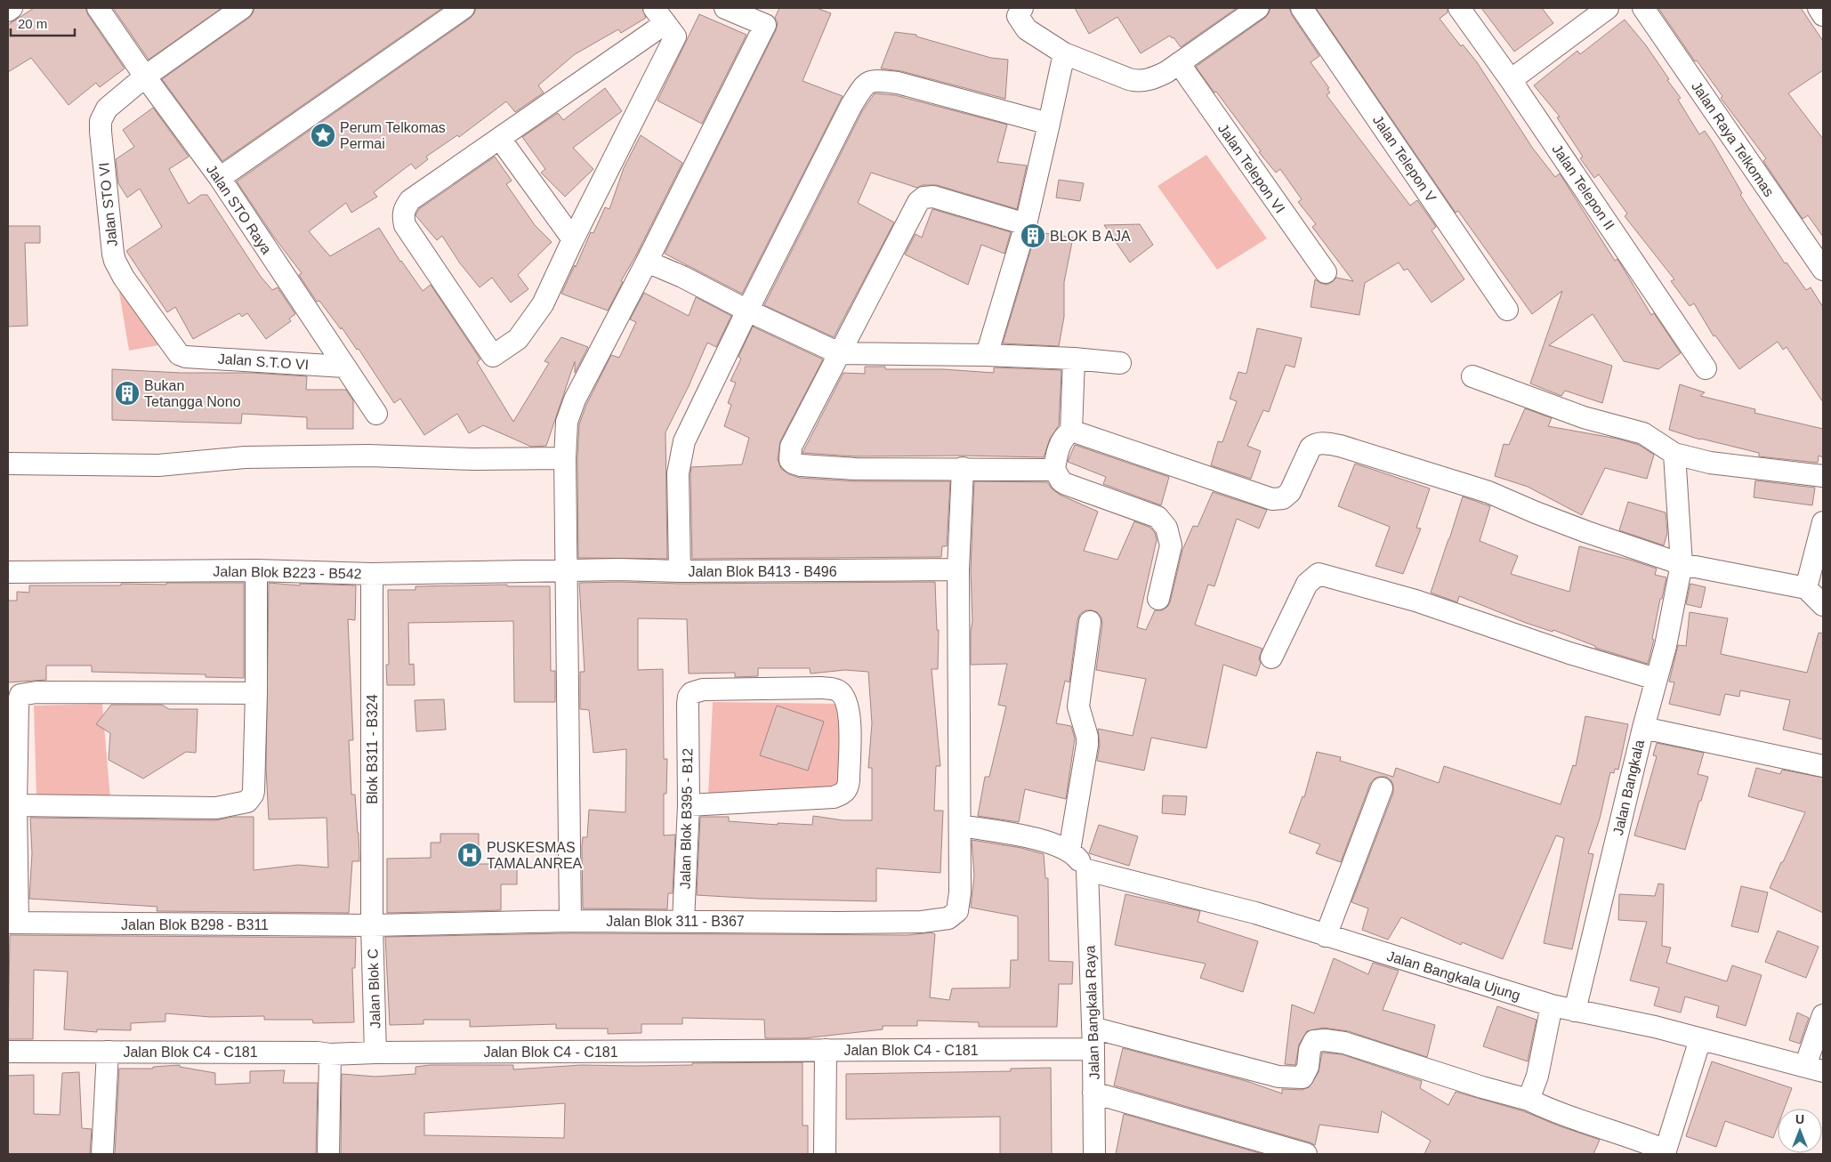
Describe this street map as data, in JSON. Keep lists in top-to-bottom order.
{
  "streets": {
    "street": [
      "Jalan Raya Telkomas",
      "Jalan Telepon V",
      "Jalan Telepon VI",
      "Jalan Telepon II",
      "Jalan STO VI",
      "Jalan STO Raya",
      "Jalan S.T.O VI",
      "Jalan Blok B413 - B496",
      "Jalan Blok B223 - B542",
      "Blok B311 - B324",
      "Jalan Bangkala",
      "Jalan Blok B395 - B12",
      "Jalan Blok 311 - B367",
      "Jalan Blok B298 - B311",
      "Jalan Bangkala Ujung",
      "Jalan Blok C",
      "Jalan Bangkala Raya",
      "Jalan Blok C4 - C181"
    ]
  },
  "crossings": [
    ["Jalan STO VI", "Jalan STO Raya"],
    ["Jalan STO VI", "Jalan S.T.O VI"],
    ["Jalan STO Raya", "Jalan S.T.O VI"],
    ["Jalan Blok B413 - B496", "Jalan Blok B223 - B542"],
    ["Jalan Blok B223 - B542", "Blok B311 - B324"],
    ["Blok B311 - B324", "Jalan Blok 311 - B367"],
    ["Blok B311 - B324", "Jalan Blok B298 - B311"],
    ["Blok B311 - B324", "Jalan Blok C"],
    ["Jalan Bangkala", "Jalan Bangkala Ujung"],
    ["Jalan Blok B395 - B12", "Jalan Blok 311 - B367"],
    ["Jalan Blok 311 - B367", "Jalan Blok B298 - B311"],
    ["Jalan Blok 311 - B367", "Jalan Blok C"],
    ["Jalan Blok B298 - B311", "Jalan Blok C"],
    ["Jalan Bangkala Ujung", "Jalan Bangkala Raya"],
    ["Jalan Blok C", "Jalan Blok C4 - C181"],
    ["Jalan Bangkala Raya", "Jalan Blok C4 - C181"]
  ],
  "places": {
    "place": ["Perum Telkomas Permai"],
    "building": ["BLOK B AJA", "Bukan Tetangga Nono"],
    "hospital": ["PUSKESMAS TAMALANREA"]
  },
  "scale_bar": "20 m",
  "north": "top"
}
